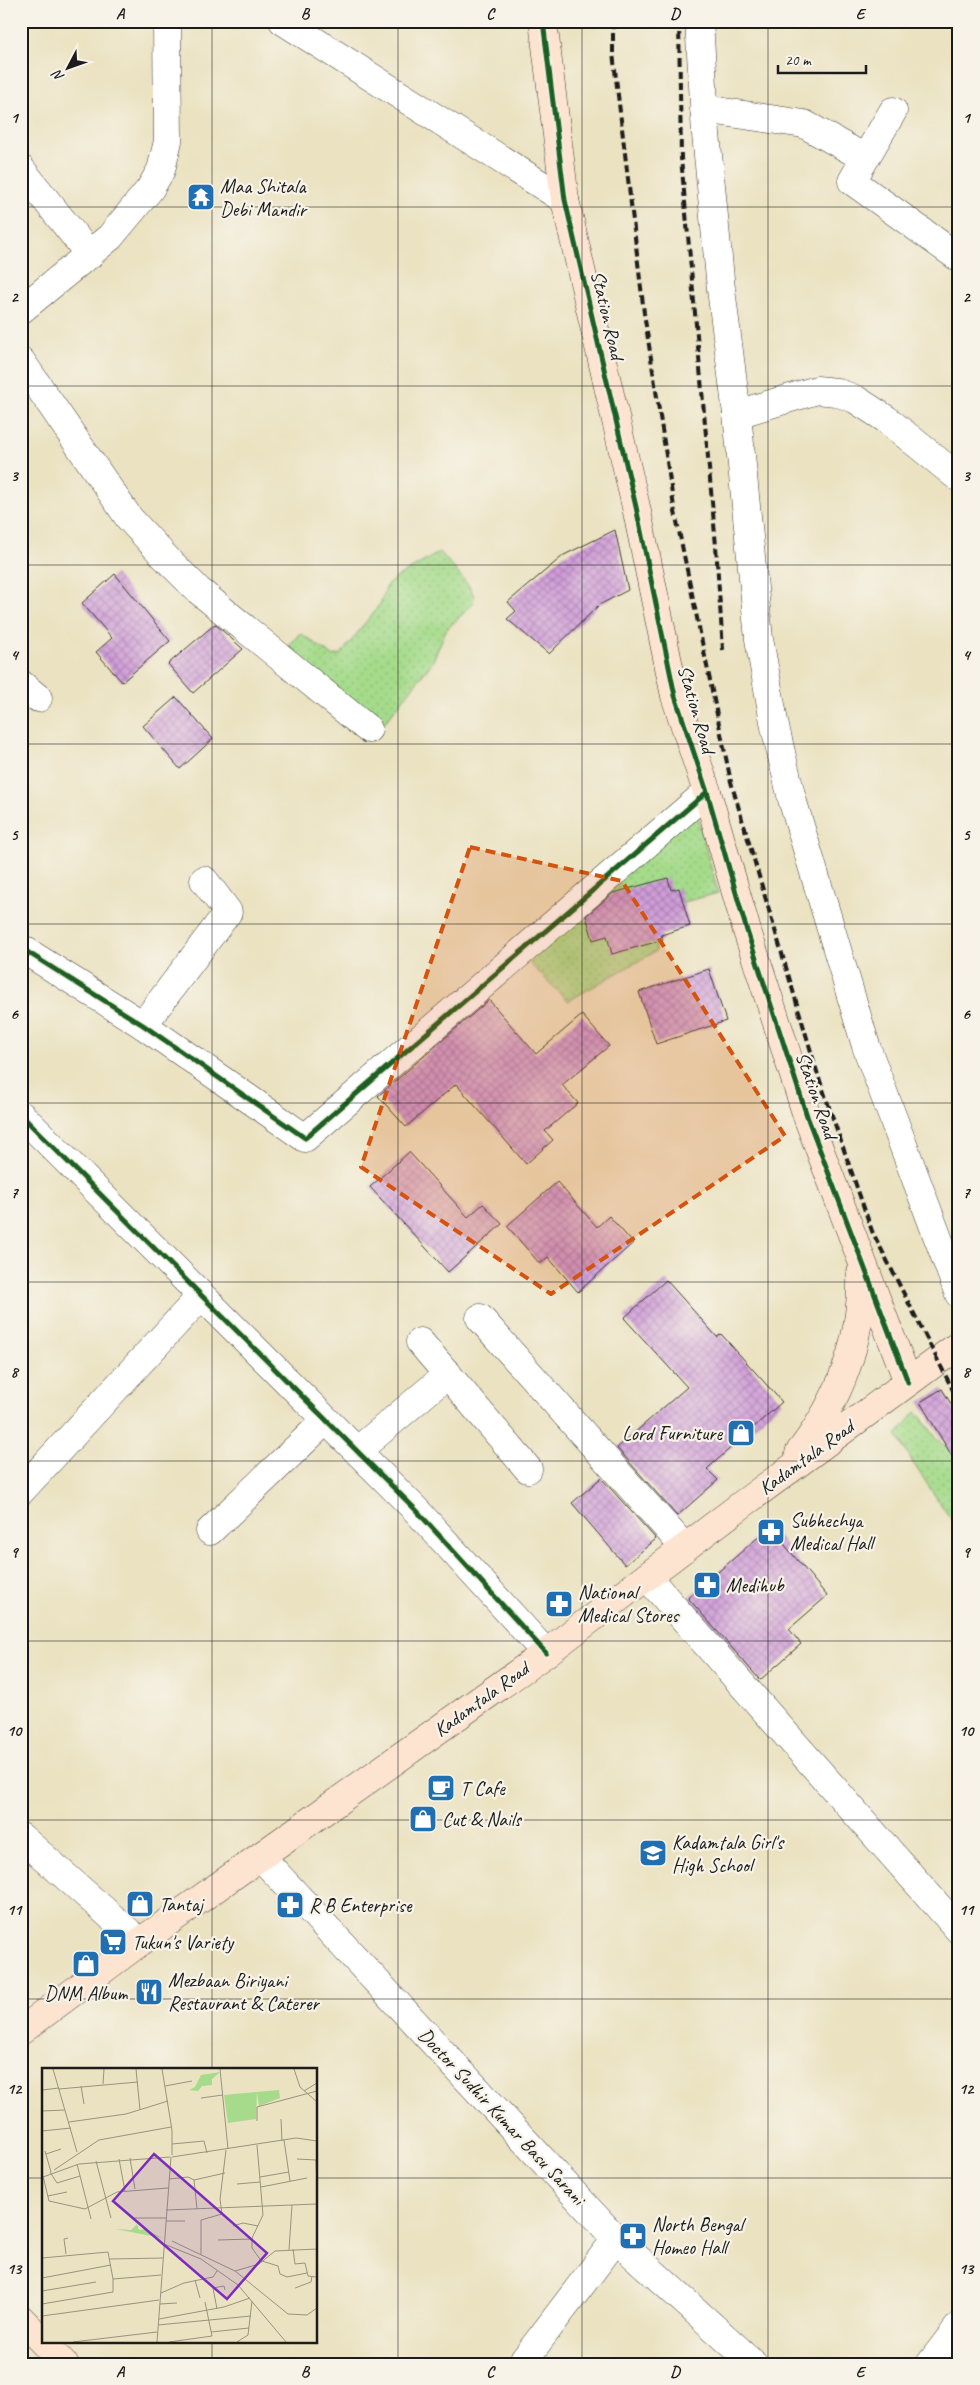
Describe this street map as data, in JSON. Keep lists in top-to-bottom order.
{
  "streets": {
    "street": ["Station Road", "Kadamtala Road", "Doctor Sudhir Kumar Basu Sarani"]
  },
  "crossings": [
    ["Station Road", "Kadamtala Road"],
    ["Kadamtala Road", "Doctor Sudhir Kumar Basu Sarani"]
  ],
  "places": {
    "temple": ["Maa Shitala Debi Mandir"],
    "shop": [
      "Lord Furniture",
      "Cut & Nails",
      "Tantaj",
      "DNM Album"
    ],
    "pharmacy": [
      "Subhechya Medical Hall",
      "Medihub",
      "National Medical Stores",
      "R B Enterprise",
      "North Bengal Homeo Hall"
    ],
    "cafe": ["T Cafe"],
    "school or university": ["Kadamtala Girl's High School"],
    "supermarket": ["Tukun's Variety"],
    "restaurant": ["Mezbaan Biriyani Restaurant & Caterer"]
  },
  "scale_bar": "20 m",
  "north": "bottom left",
  "grid": {
    "columns": [
      "A",
      "B",
      "C",
      "D",
      "E"
    ],
    "rows": [
      "1",
      "2",
      "3",
      "4",
      "5",
      "6",
      "7",
      "8",
      "9",
      "10",
      "11",
      "12",
      "13"
    ]
  }
}
